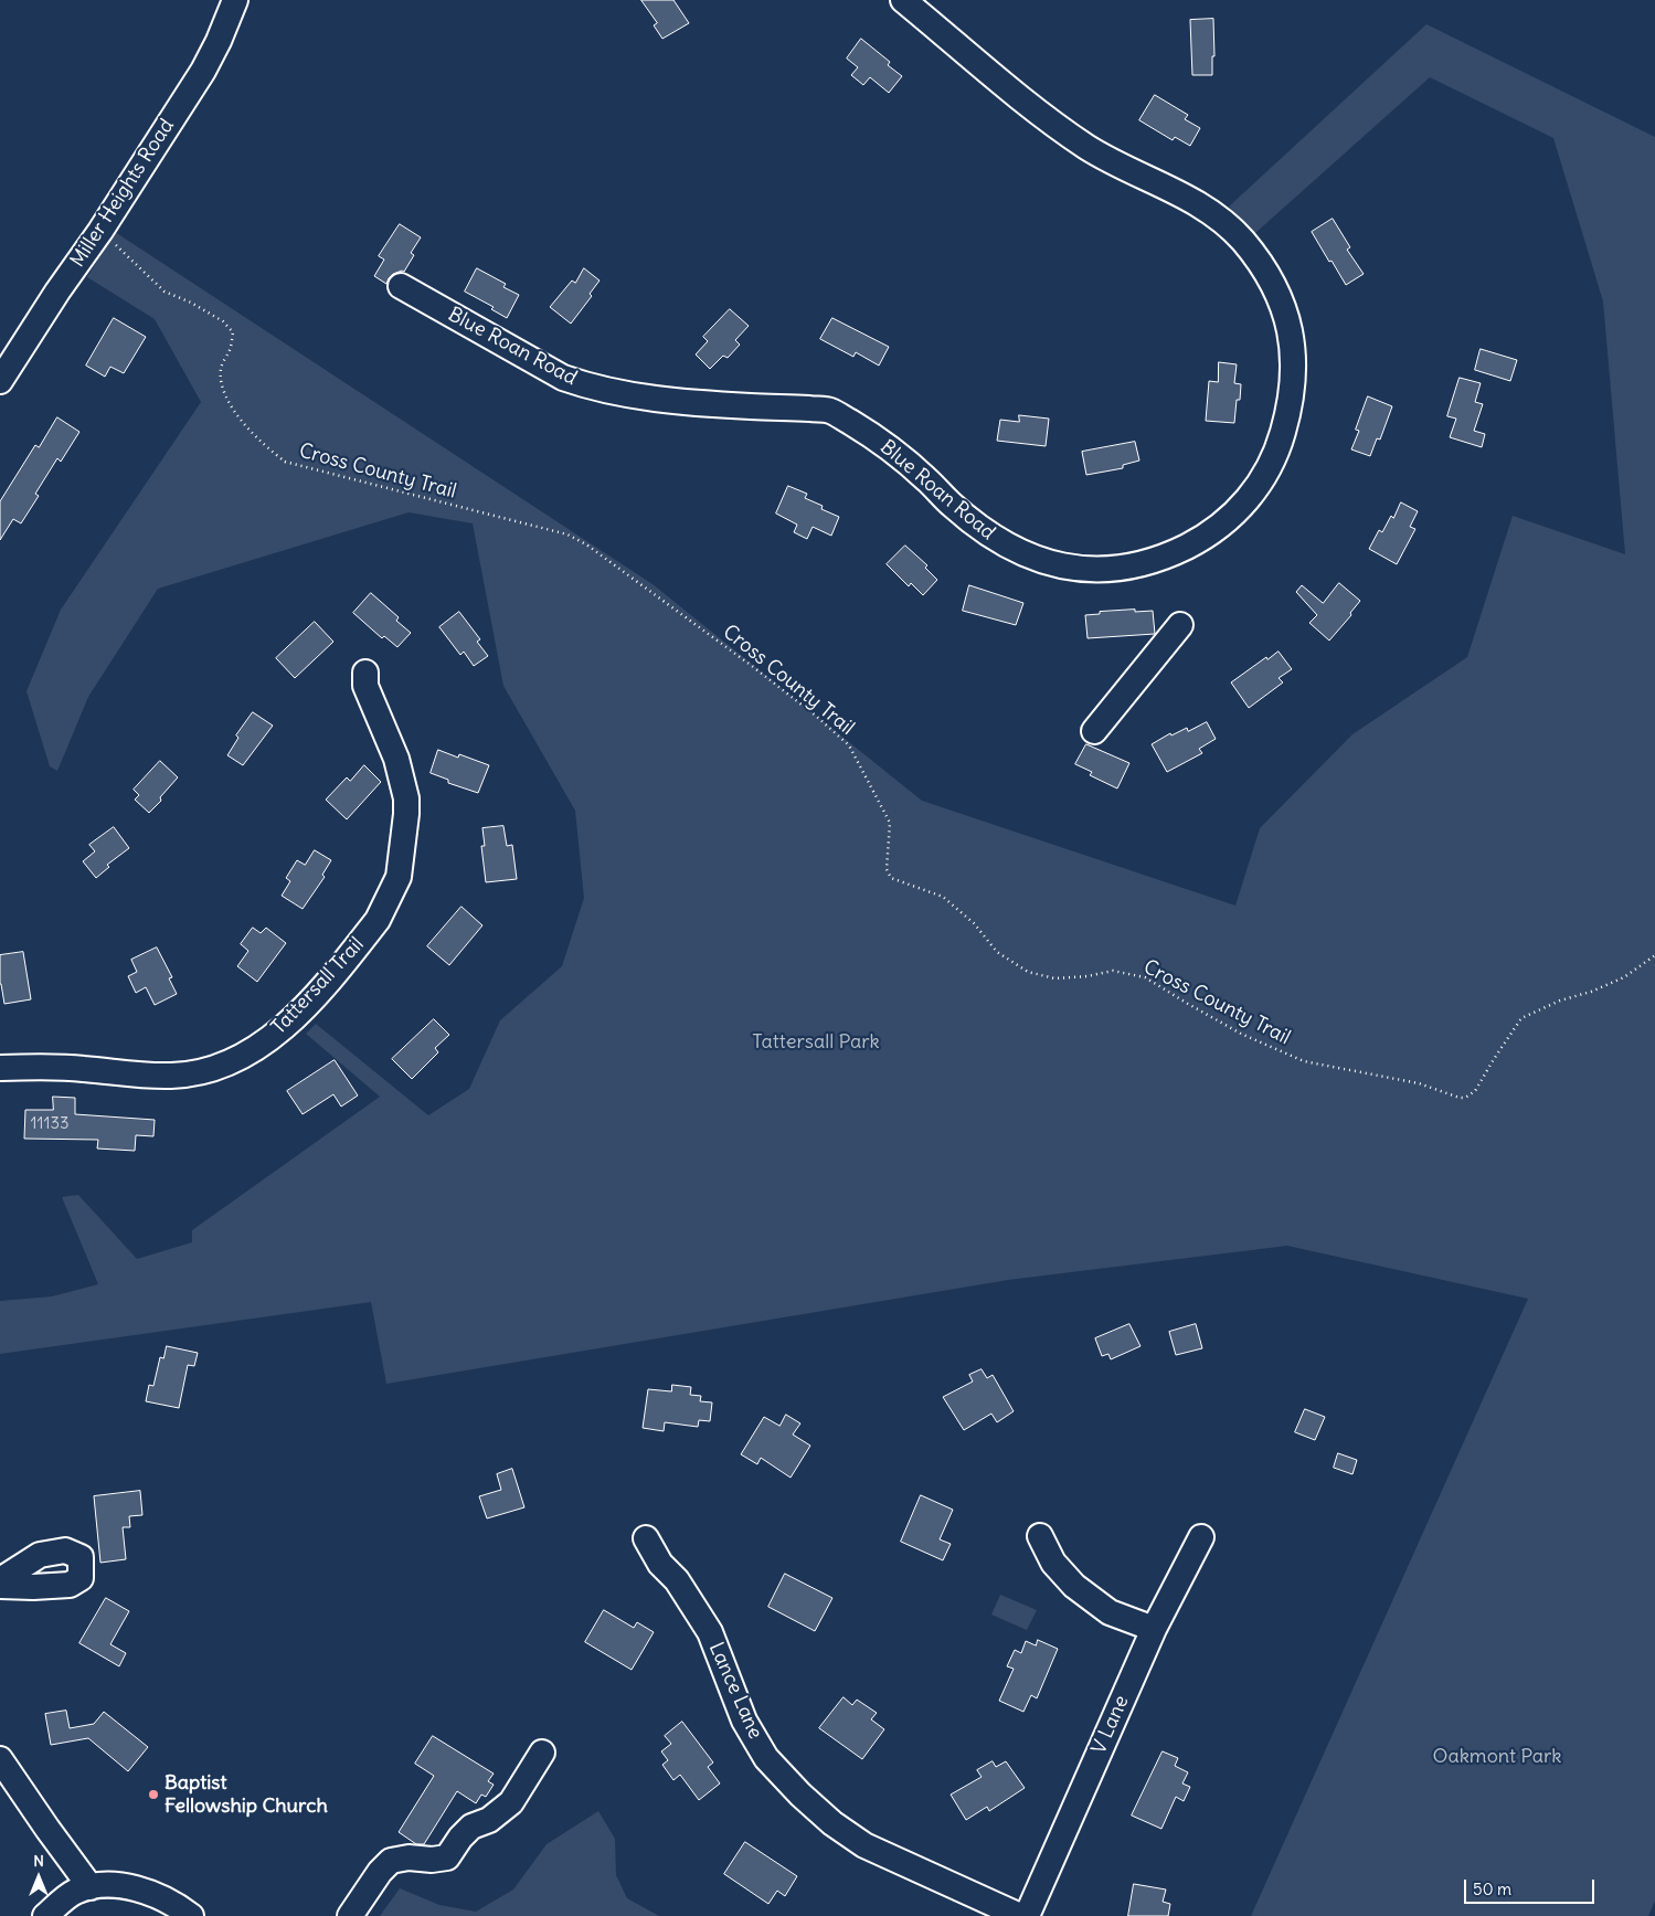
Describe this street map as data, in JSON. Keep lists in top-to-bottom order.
{
  "streets": {
    "street": [
      "Miller Heights Road",
      "Blue Roan Road",
      "Tattersall Trail",
      "Lance Lane",
      "V Lane"
    ],
    "path": ["Cross County Trail"]
  },
  "crossings": [
    ["Miller Heights Road", "Cross County Trail"]
  ],
  "parks": ["Tattersall Park", "Oakmont Park"],
  "places": ["Baptist Fellowship Church"],
  "house_numbers": ["11133"],
  "scale_bar": "50 m",
  "north": "top"
}
